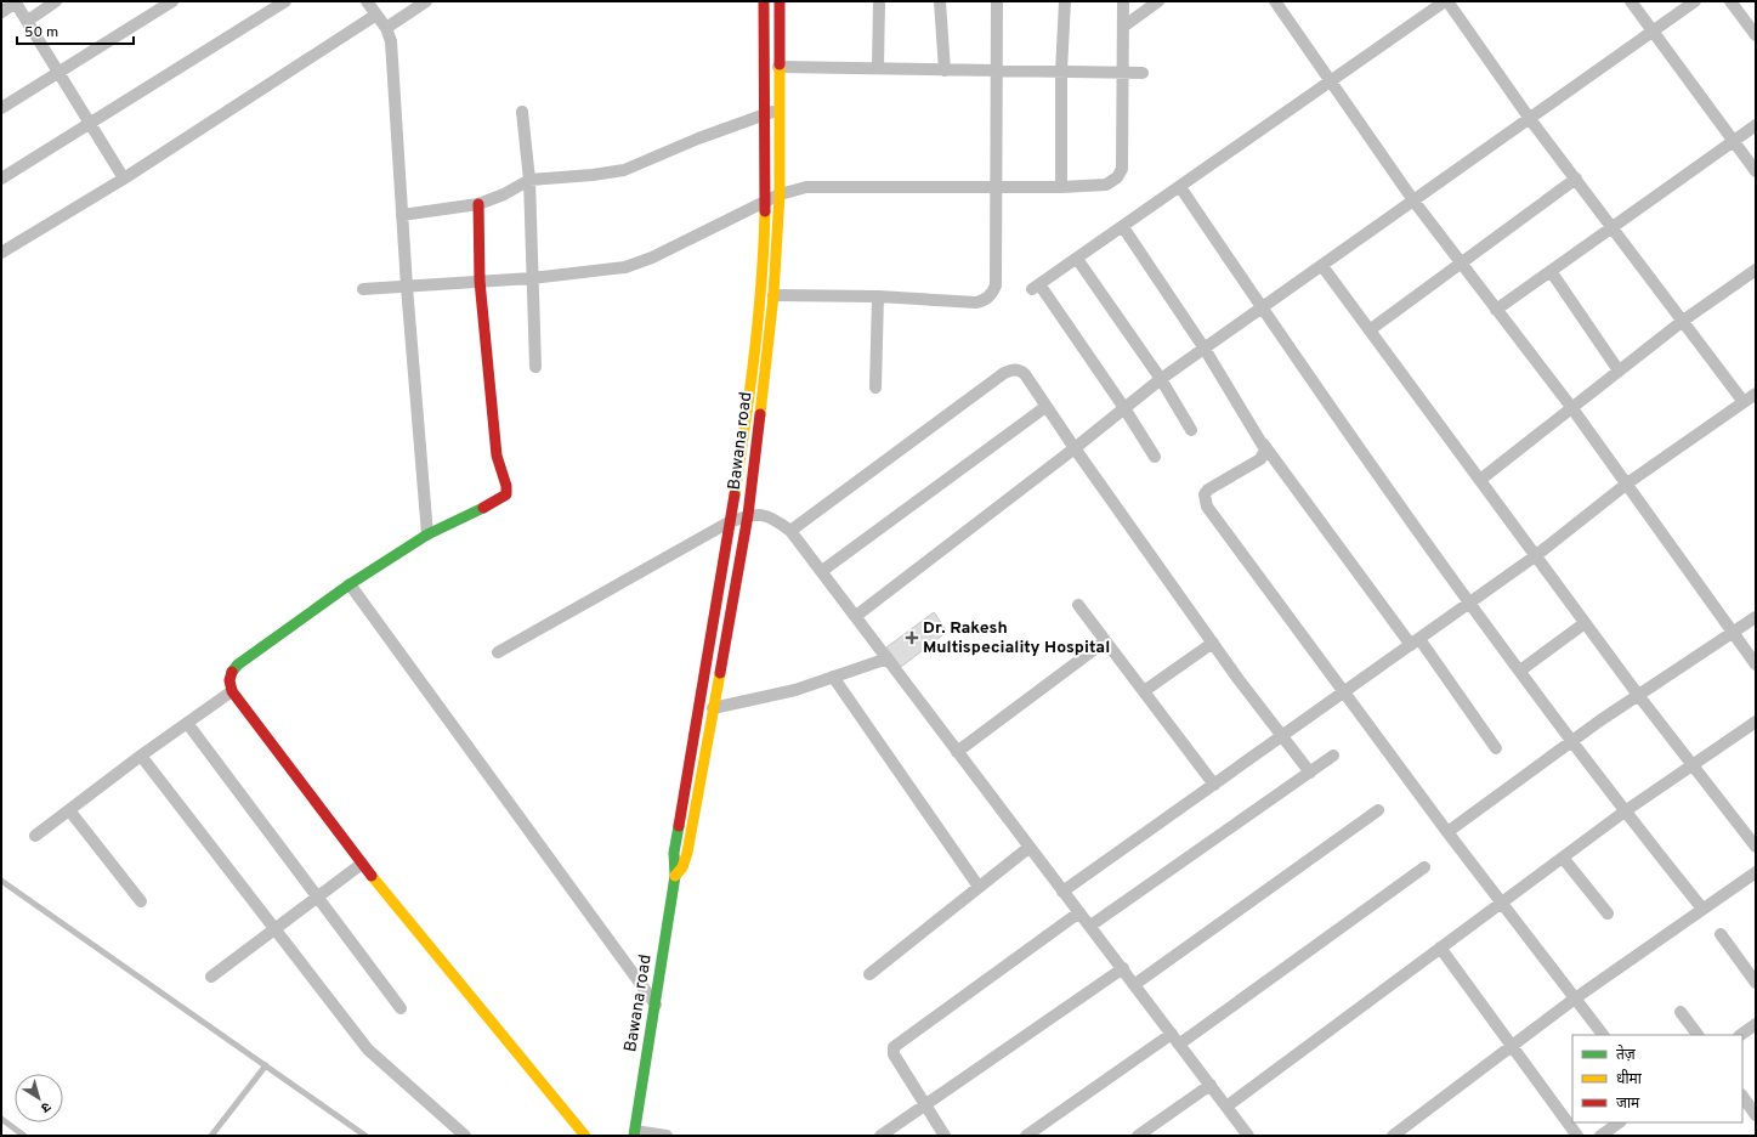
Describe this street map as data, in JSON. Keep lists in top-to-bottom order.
{
  "streets": {
    "street": ["Bawana road"]
  },
  "places": {
    "health": ["Dr. Rakesh Multispeciality Hospital"]
  },
  "legend": ["तेज़", "धीमा", "जाम"],
  "scale_bar": "50 m",
  "north": "bottom right"
}
